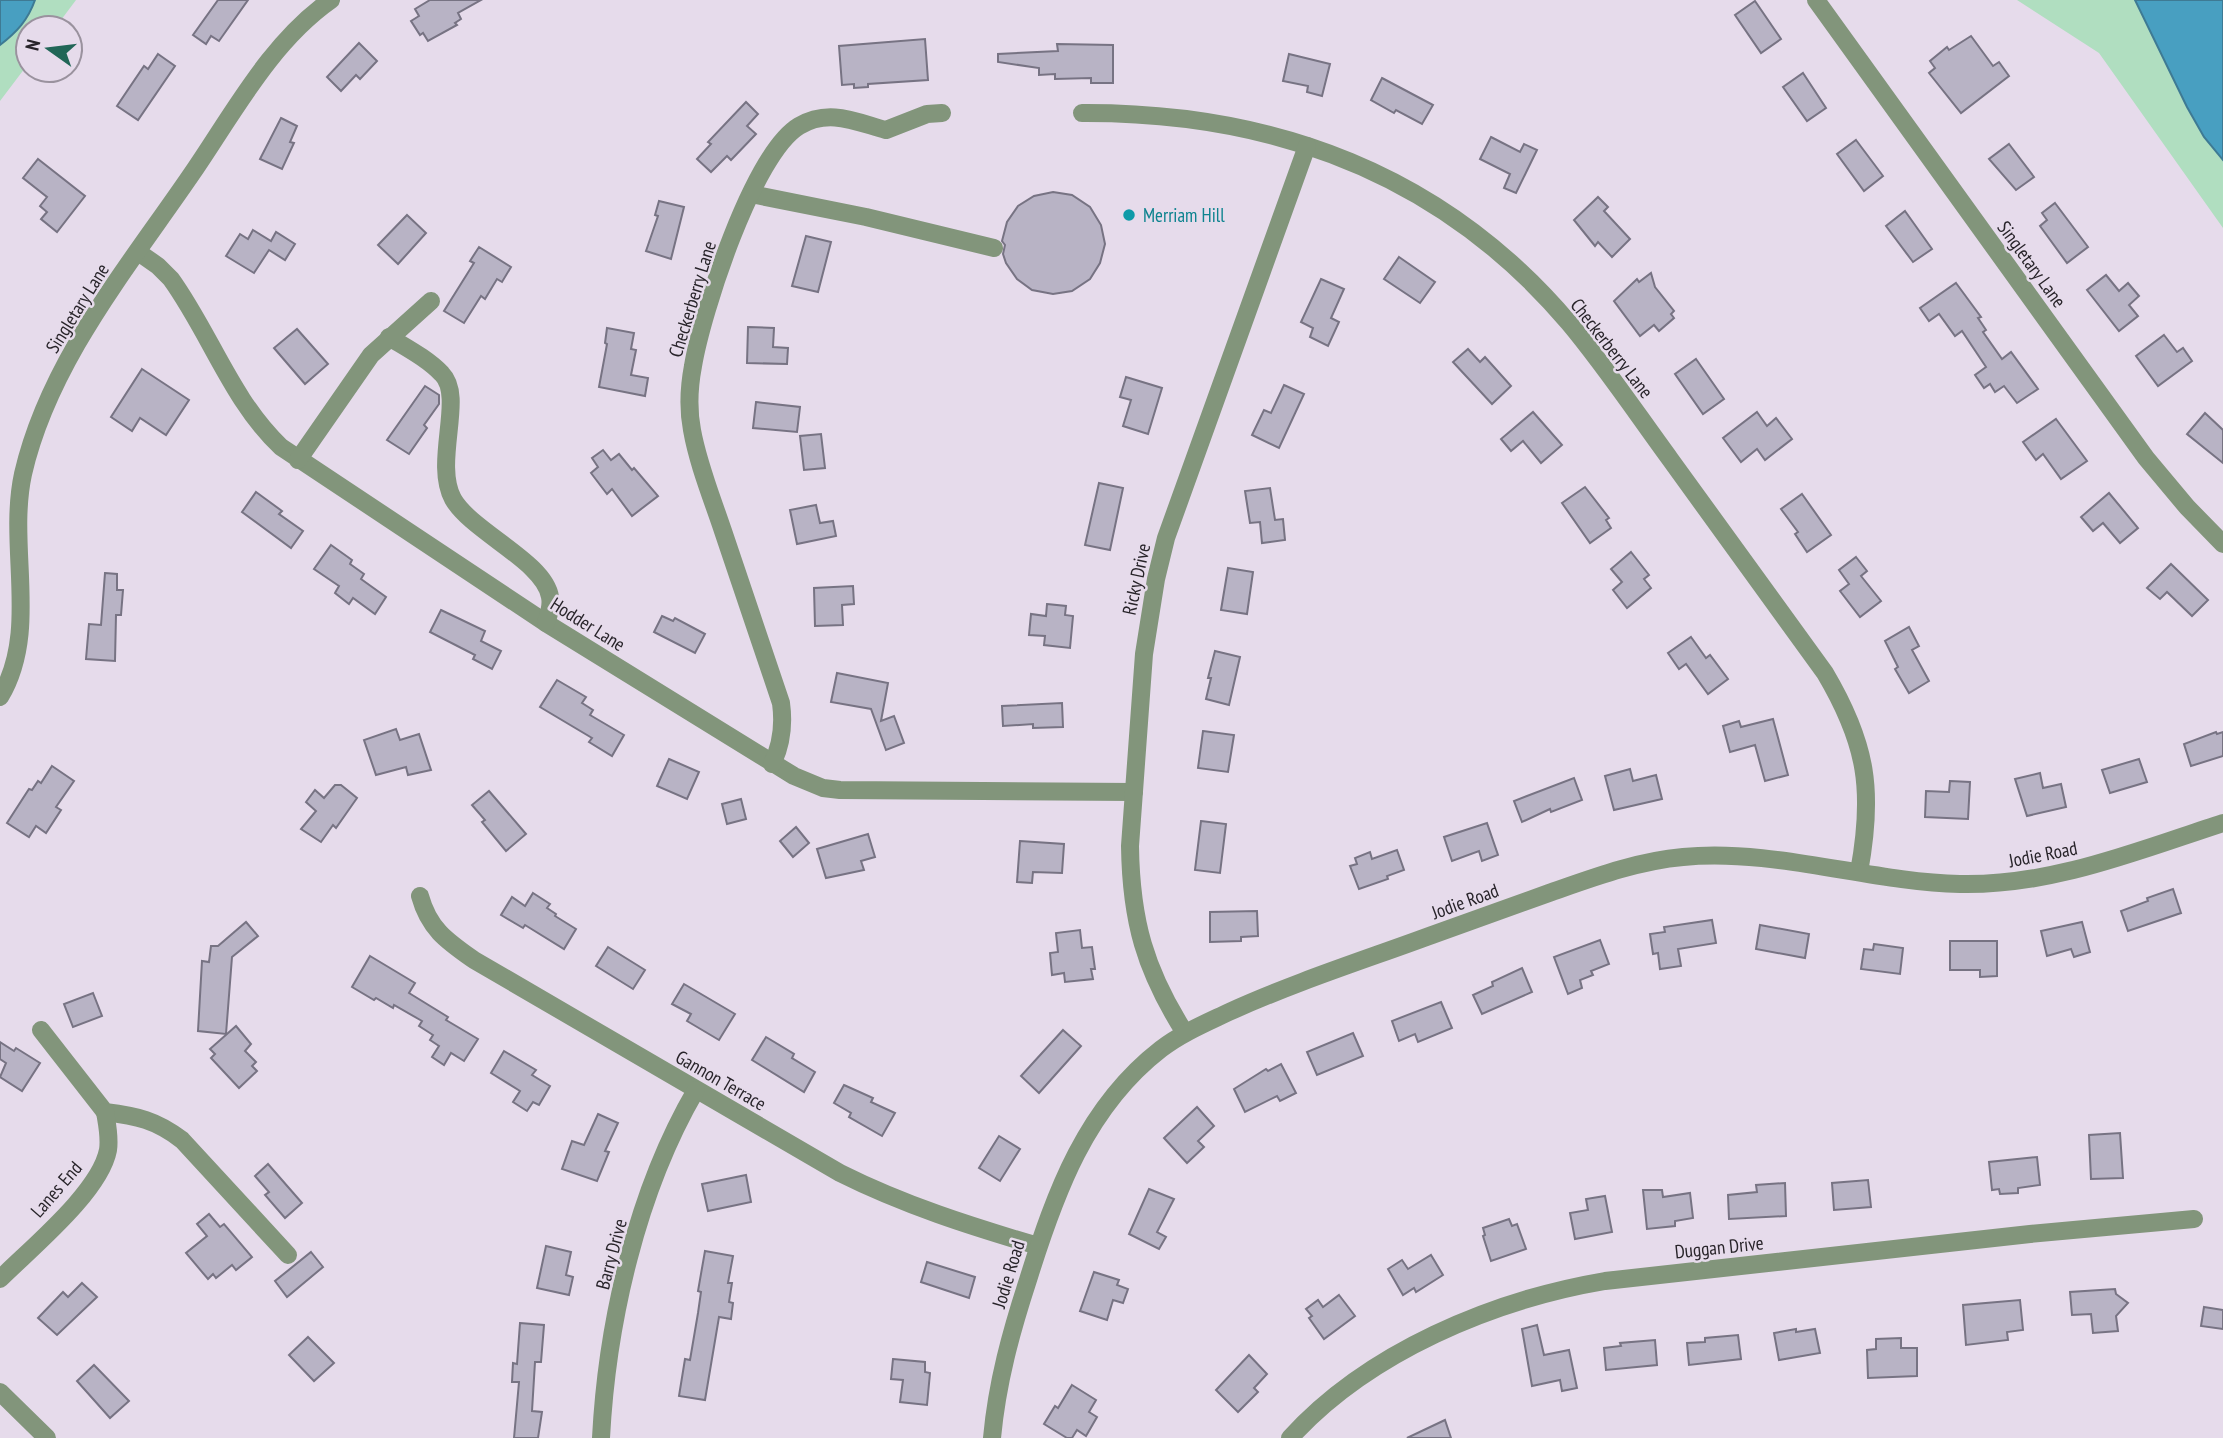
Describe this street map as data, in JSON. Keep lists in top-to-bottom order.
{
  "streets": {
    "street": [
      "Singletary Lane",
      "Checkerberry Lane",
      "Ricky Drive",
      "Hodder Lane",
      "Jodie Road",
      "Gannon Terrace",
      "Lanes End",
      "Duggan Drive",
      "Barry Drive"
    ]
  },
  "crossings": [
    ["Singletary Lane", "Hodder Lane"],
    ["Checkerberry Lane", "Ricky Drive"],
    ["Checkerberry Lane", "Hodder Lane"],
    ["Checkerberry Lane", "Jodie Road"],
    ["Ricky Drive", "Hodder Lane"],
    ["Ricky Drive", "Jodie Road"],
    ["Jodie Road", "Gannon Terrace"],
    ["Gannon Terrace", "Barry Drive"]
  ],
  "places": ["Merriam Hill"],
  "north": "left"
}
